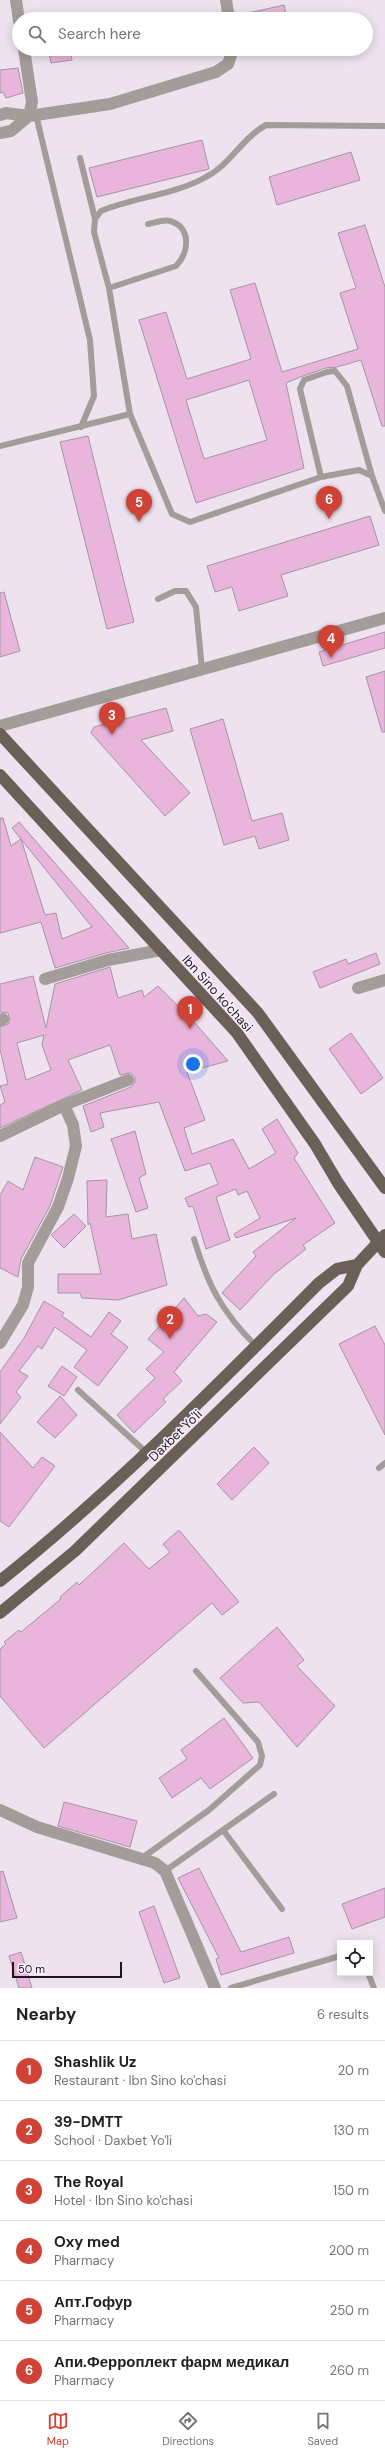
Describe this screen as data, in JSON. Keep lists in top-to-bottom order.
{
  "streets": {
    "main road": ["Ibn Sino ko'chasi", "Daxbet Yo'li"]
  },
  "crossings": [
    ["Ibn Sino ko'chasi", "Daxbet Yo'li"]
  ],
  "scale_bar": "50 m",
  "page": {
    "search": "Search here",
    "pins": [
      "6",
      "5",
      "4",
      "3",
      "1",
      "2"
    ],
    "scale": "50 m",
    "heading": ["Nearby", "6 results"],
    "list": [
      {
        "mark": "1",
        "name": "Shashlik Uz",
        "note": "Restaurant · Ibn Sino ko'chasi",
        "value": "20 m"
      },
      {
        "mark": "2",
        "name": "39-DMTT",
        "note": "School · Daxbet Yo'li",
        "value": "130 m"
      },
      {
        "mark": "3",
        "name": "The Royal",
        "note": "Hotel · Ibn Sino ko'chasi",
        "value": "150 m"
      },
      {
        "mark": "4",
        "name": "Oxy med",
        "note": "Pharmacy",
        "value": "200 m"
      },
      {
        "mark": "5",
        "name": "Апт.Гофур",
        "note": "Pharmacy",
        "value": "250 m"
      },
      {
        "mark": "6",
        "name": "Апи.Ферроплект фарм медикал",
        "note": "Pharmacy",
        "value": "260 m"
      }
    ],
    "nav": ["Map", "Directions", "Saved"]
  }
}
